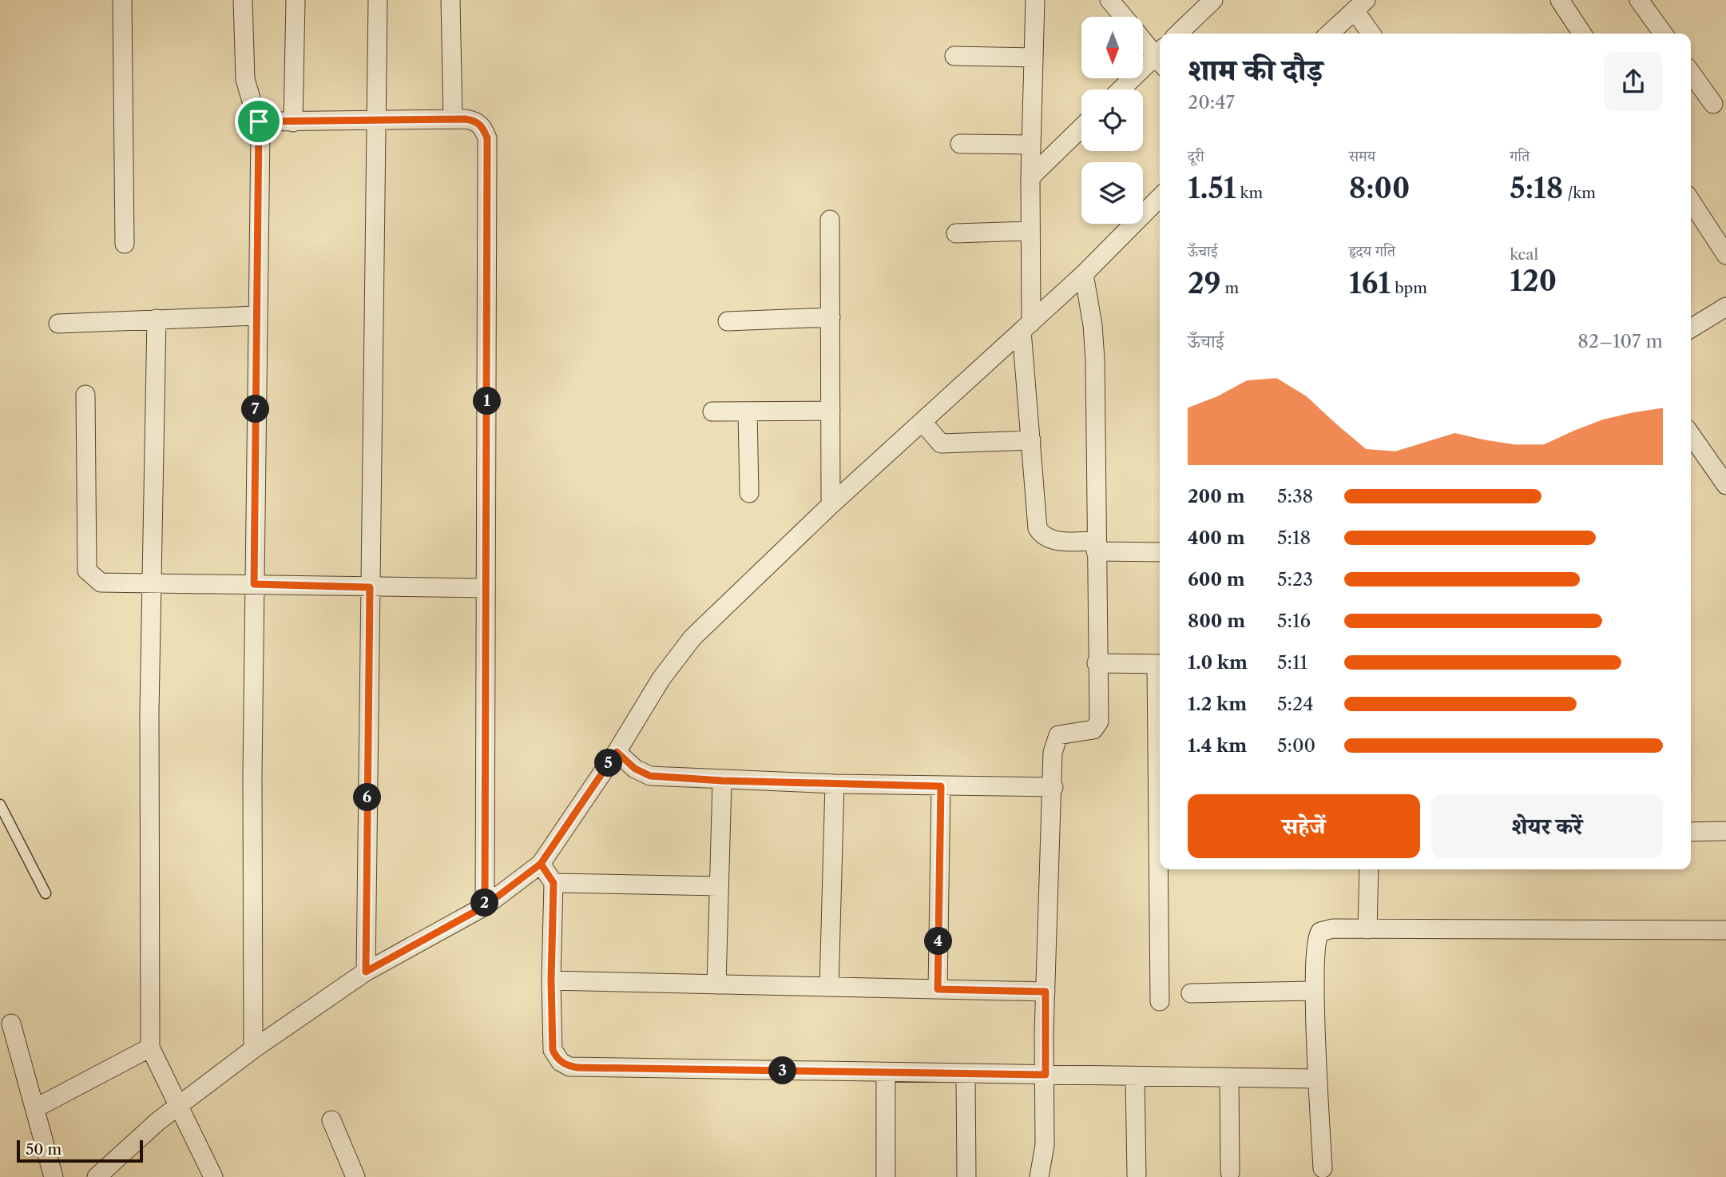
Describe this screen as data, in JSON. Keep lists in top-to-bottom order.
{
  "scale_bar": "50 m",
  "north": "bottom",
  "page": {
    "heading": ["शाम की दौड़", "20:47"],
    "stats": [
      ["दूरी", "1.51 km"],
      ["समय", "8:00"],
      ["गति", "5:18 /km"],
      ["ऊँचाई", "29 m"],
      ["हृदय गति", "161 bpm"],
      ["kcal", "120"]
    ],
    "chart": ["ऊँचाई", "82–107 m"],
    "pins": [
      "1",
      "7",
      "5",
      "6",
      "2",
      "4",
      "3"
    ],
    "list": [
      {
        "name": "200 m",
        "note": "5:38"
      },
      {
        "name": "400 m",
        "note": "5:18"
      },
      {
        "name": "600 m",
        "note": "5:23"
      },
      {
        "name": "800 m",
        "note": "5:16"
      },
      {
        "name": "1.0 km",
        "note": "5:11"
      },
      {
        "name": "1.2 km",
        "note": "5:24"
      },
      {
        "name": "1.4 km",
        "note": "5:00"
      }
    ],
    "buttons": ["सहेजें", "शेयर करें"],
    "scale": "50 m"
  }
}
